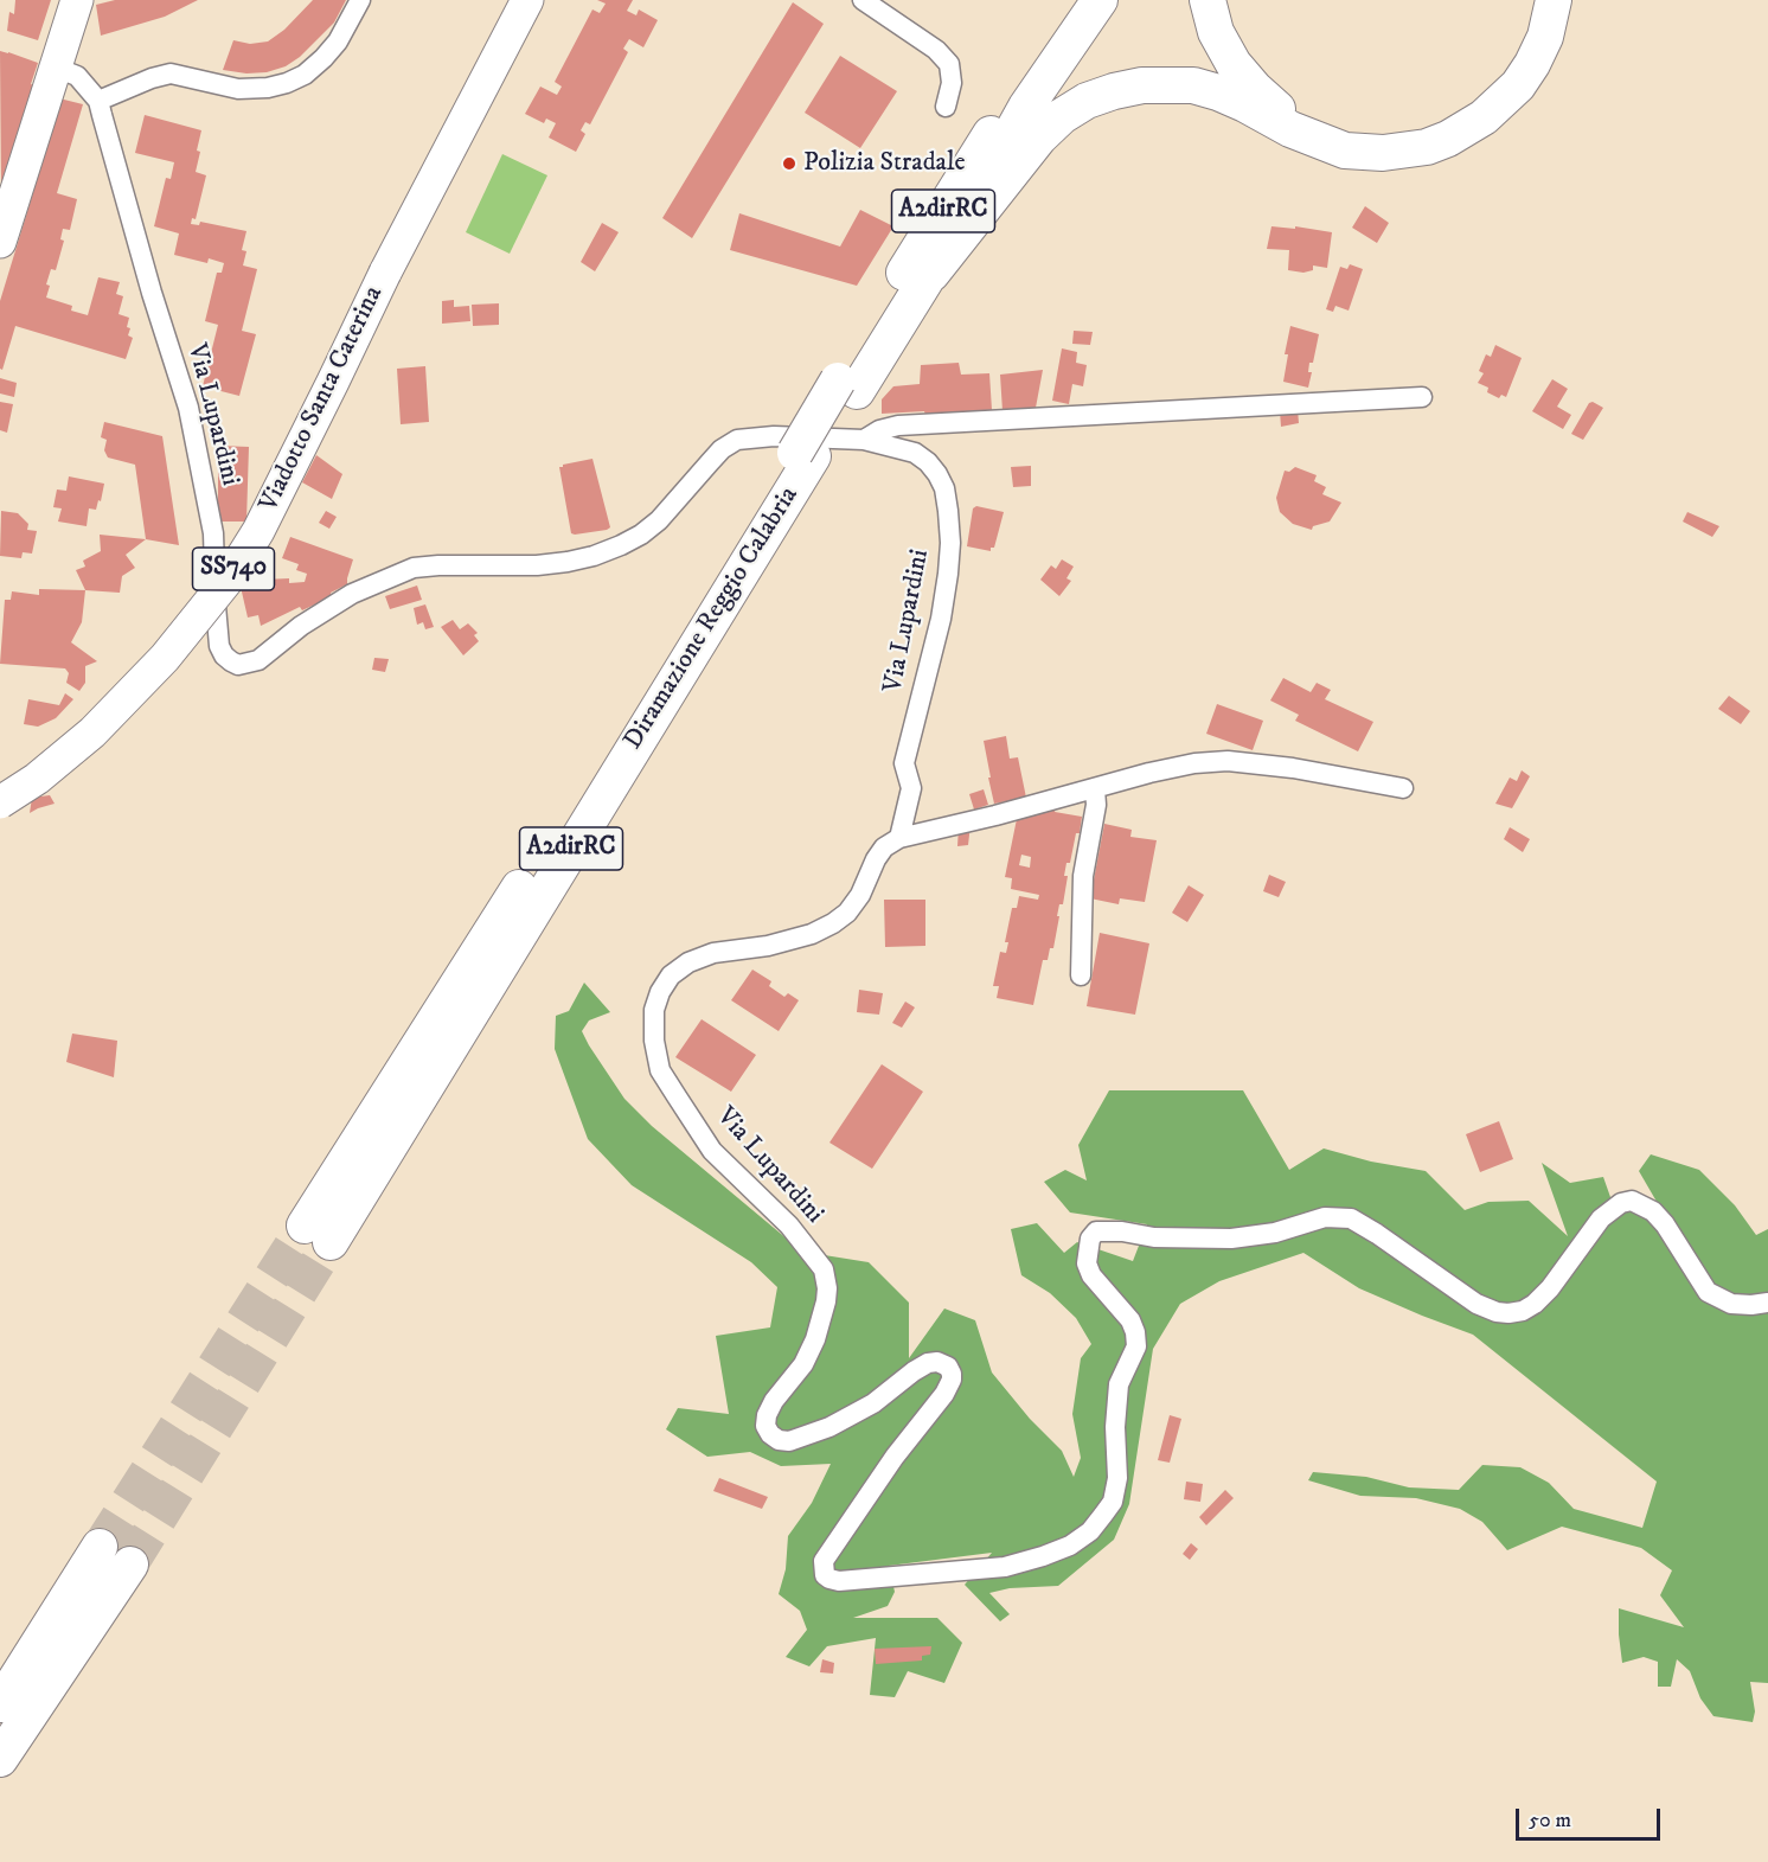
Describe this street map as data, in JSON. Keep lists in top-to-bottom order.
{
  "streets": {
    "highway": ["A2dirRC", "Diramazione Reggio Calabria"],
    "main road": ["Viadotto Santa Caterina", "SS740"],
    "street": ["Via Lupardini"]
  },
  "places": ["Polizia Stradale"],
  "scale_bar": "50 m"
}
